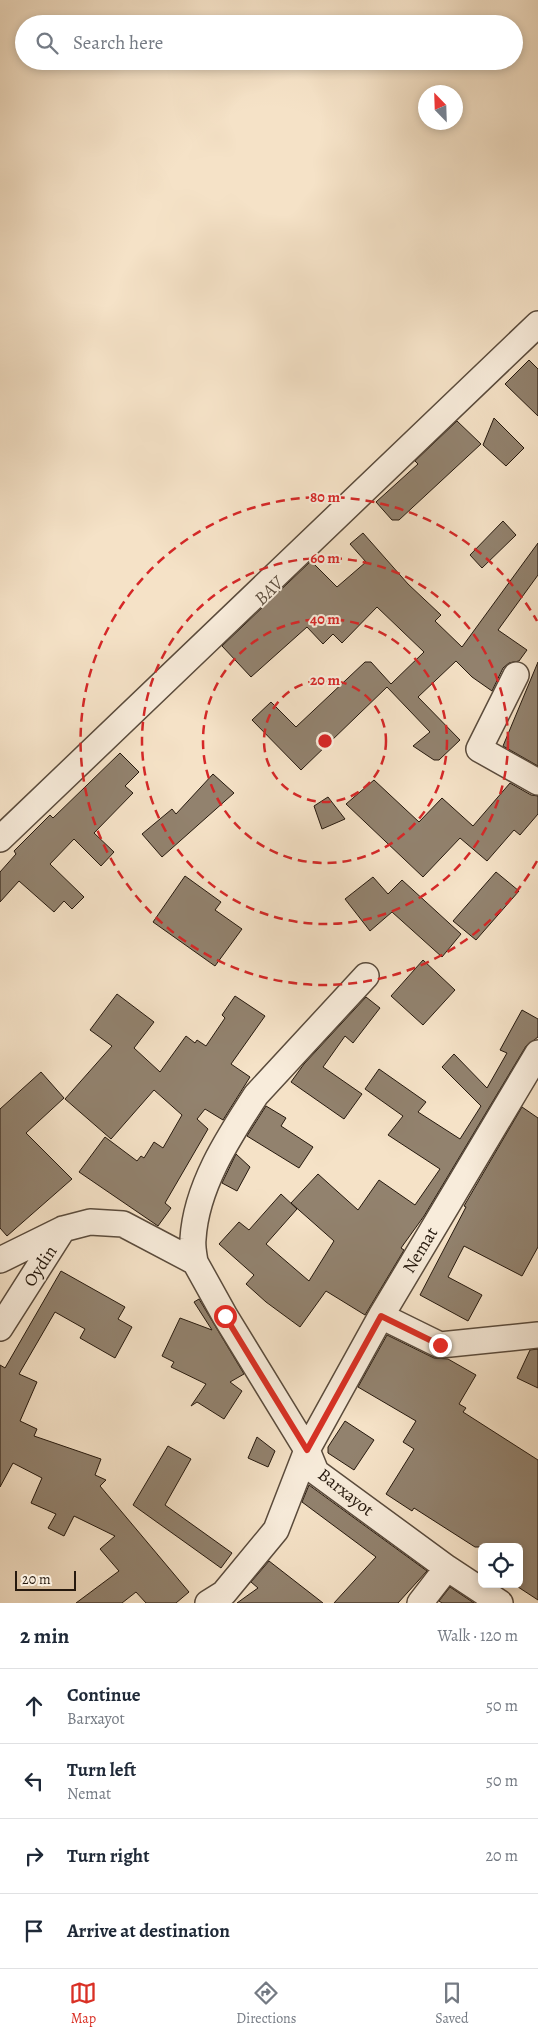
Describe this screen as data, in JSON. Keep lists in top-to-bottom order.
{
  "streets": {
    "street": ["Nemat", "Oydin", "Barxayot"]
  },
  "crossings": [
    ["Nemat", "Barxayot"]
  ],
  "water": ["BAV"],
  "scale_bar": "20 m",
  "north": "top left",
  "page": {
    "search": "Search here",
    "scale": "20 m",
    "heading": ["2 min", "Walk · 120 m"],
    "list": [
      ["Continue", "Barxayot", "50 m"],
      ["Turn left", "Nemat", "50 m"],
      ["Turn right", "20 m"],
      "Arrive at destination"
    ],
    "nav": ["Map", "Directions", "Saved"]
  },
  "rings": [
    "80 m",
    "60 m",
    "40 m",
    "20 m"
  ]
}
